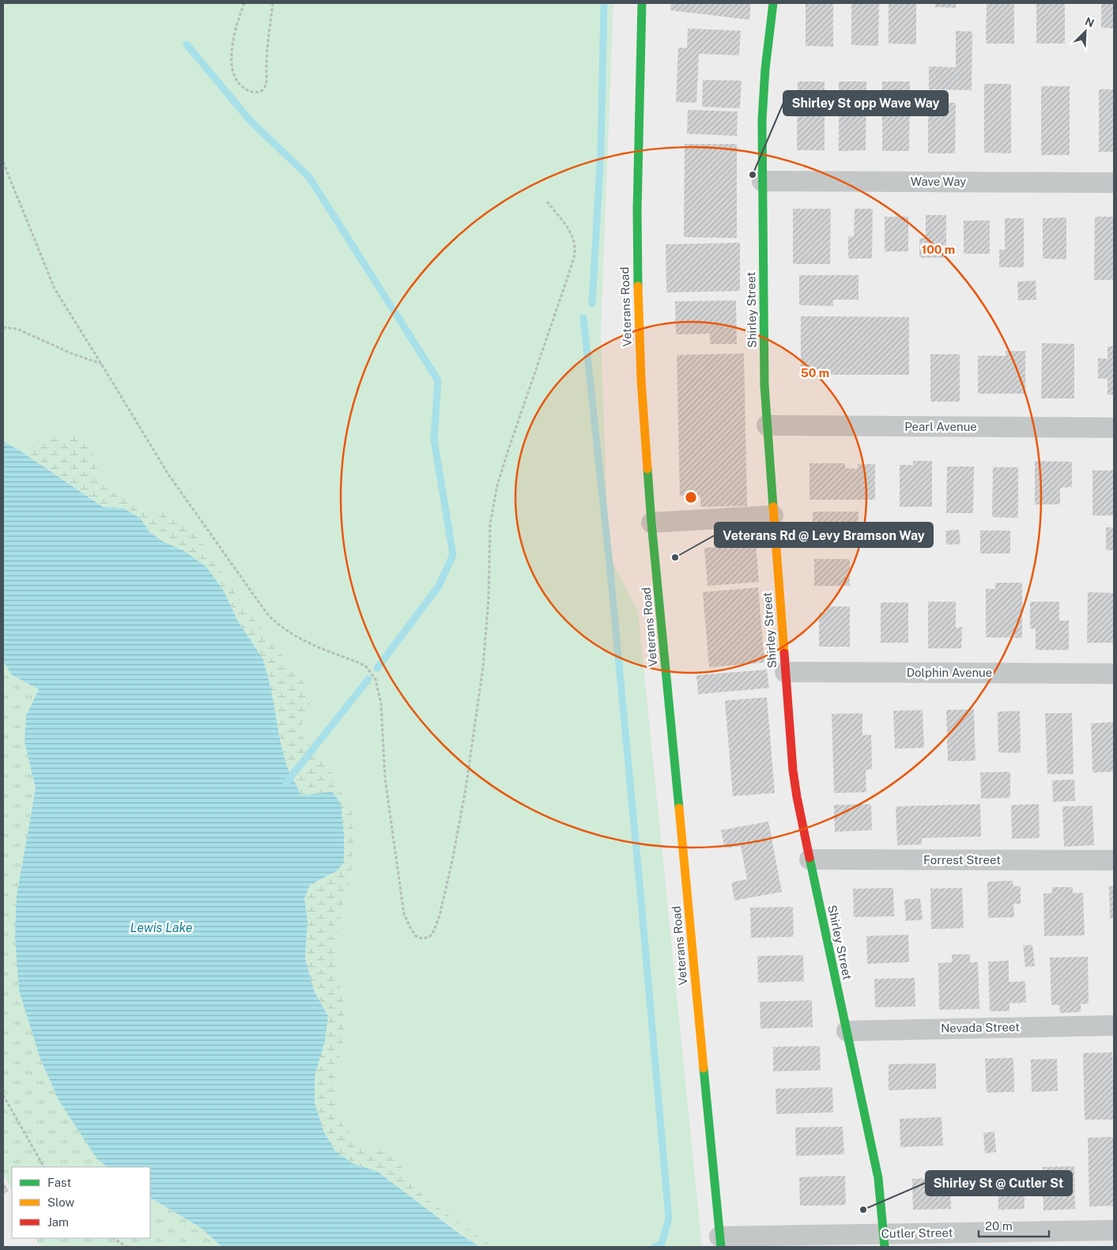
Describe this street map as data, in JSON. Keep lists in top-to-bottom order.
{
  "streets": {
    "street": [
      "Wave Way",
      "Veterans Road",
      "Shirley Street",
      "Pearl Avenue",
      "Dolphin Avenue",
      "Forrest Street",
      "Nevada Street",
      "Cutler Street"
    ]
  },
  "crossings": [
    ["Wave Way", "Shirley Street"],
    ["Veterans Road", "Cutler Street"],
    ["Shirley Street", "Pearl Avenue"],
    ["Shirley Street", "Dolphin Avenue"],
    ["Shirley Street", "Forrest Street"],
    ["Shirley Street", "Nevada Street"],
    ["Shirley Street", "Cutler Street"]
  ],
  "water": ["Lewis Lake"],
  "places": ["Shirley St opp Wave Way", "Veterans Rd @ Levy Bramson Way", "Shirley St @ Cutler St"],
  "legend": ["Fast", "Slow", "Jam"],
  "scale_bar": "20 m",
  "north": "top right",
  "rings": ["100 m", "50 m"]
}
